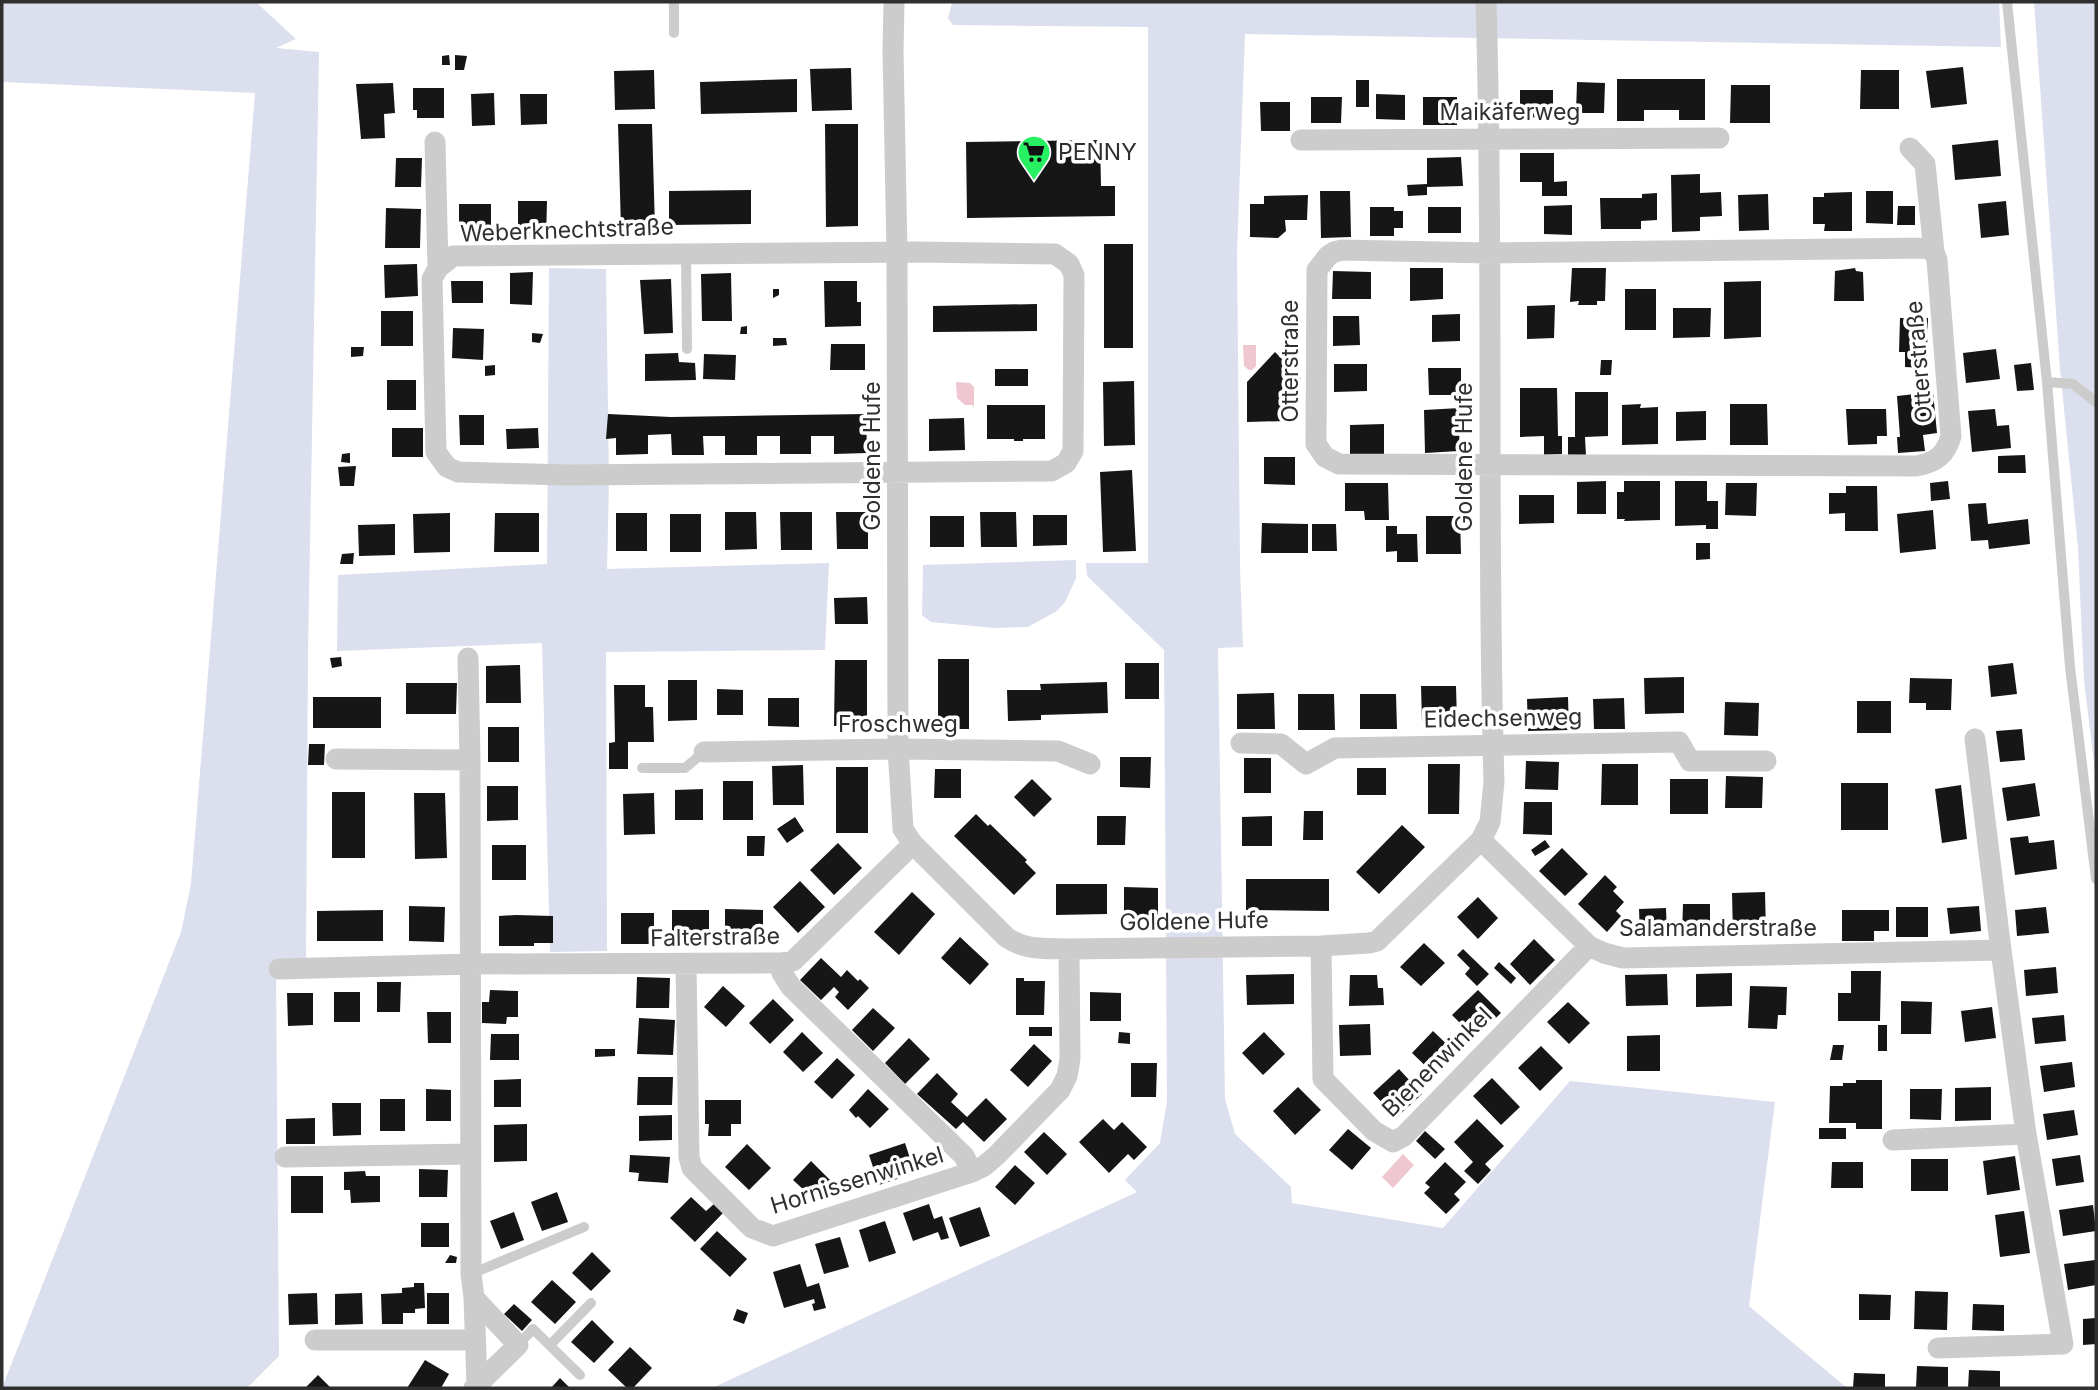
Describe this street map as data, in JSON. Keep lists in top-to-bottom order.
{
  "streets": {
    "street": [
      "Maikäferweg",
      "Weberknechtstraße",
      "Otterstraße",
      "Goldene Hufe",
      "Eidechsenweg",
      "Froschweg",
      "Salamanderstraße",
      "Falterstraße",
      "Bienenwinkel",
      "Hornissenwinkel"
    ]
  },
  "crossings": [
    ["Maikäferweg", "Goldene Hufe"],
    ["Weberknechtstraße", "Goldene Hufe"],
    ["Otterstraße", "Goldene Hufe"],
    ["Goldene Hufe", "Eidechsenweg"],
    ["Goldene Hufe", "Froschweg"],
    ["Goldene Hufe", "Salamanderstraße"],
    ["Goldene Hufe", "Falterstraße"],
    ["Goldene Hufe", "Bienenwinkel"],
    ["Goldene Hufe", "Hornissenwinkel"],
    ["Salamanderstraße", "Bienenwinkel"],
    ["Falterstraße", "Hornissenwinkel"]
  ],
  "places": {
    "supermarket": ["PENNY"]
  }
}
